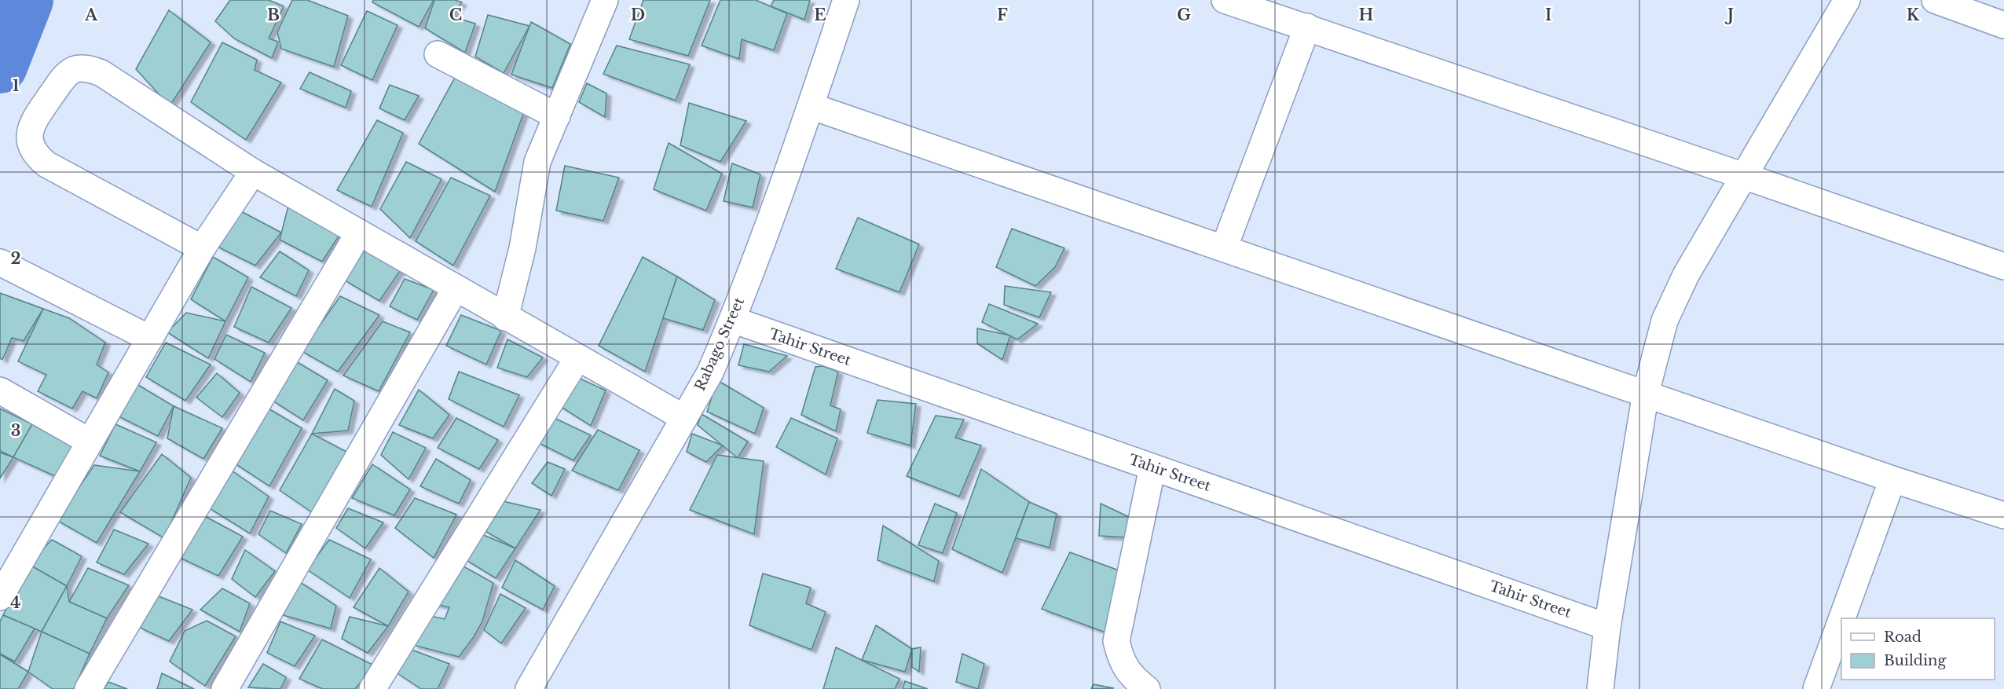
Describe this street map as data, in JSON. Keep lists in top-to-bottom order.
{
  "streets": {
    "street": ["Rabago Street", "Tahir Street"]
  },
  "crossings": [
    ["Rabago Street", "Tahir Street"]
  ],
  "legend": ["Road", "Building"],
  "grid": {
    "columns": [
      "A",
      "B",
      "C",
      "D",
      "E",
      "F",
      "G",
      "H",
      "I",
      "J",
      "K"
    ],
    "rows": [
      "1",
      "2",
      "3",
      "4"
    ]
  }
}
